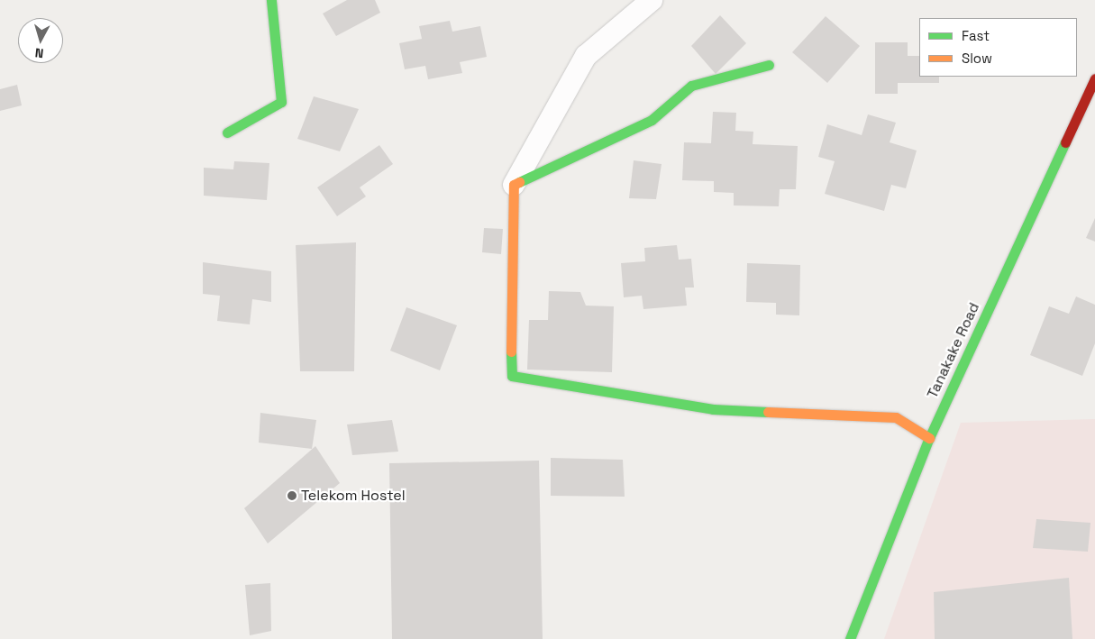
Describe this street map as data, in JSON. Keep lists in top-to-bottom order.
{
  "streets": {
    "street": ["Tanakake Road"]
  },
  "places": ["Telekom Hostel"],
  "legend": ["Fast", "Slow"],
  "north": "bottom"
}
